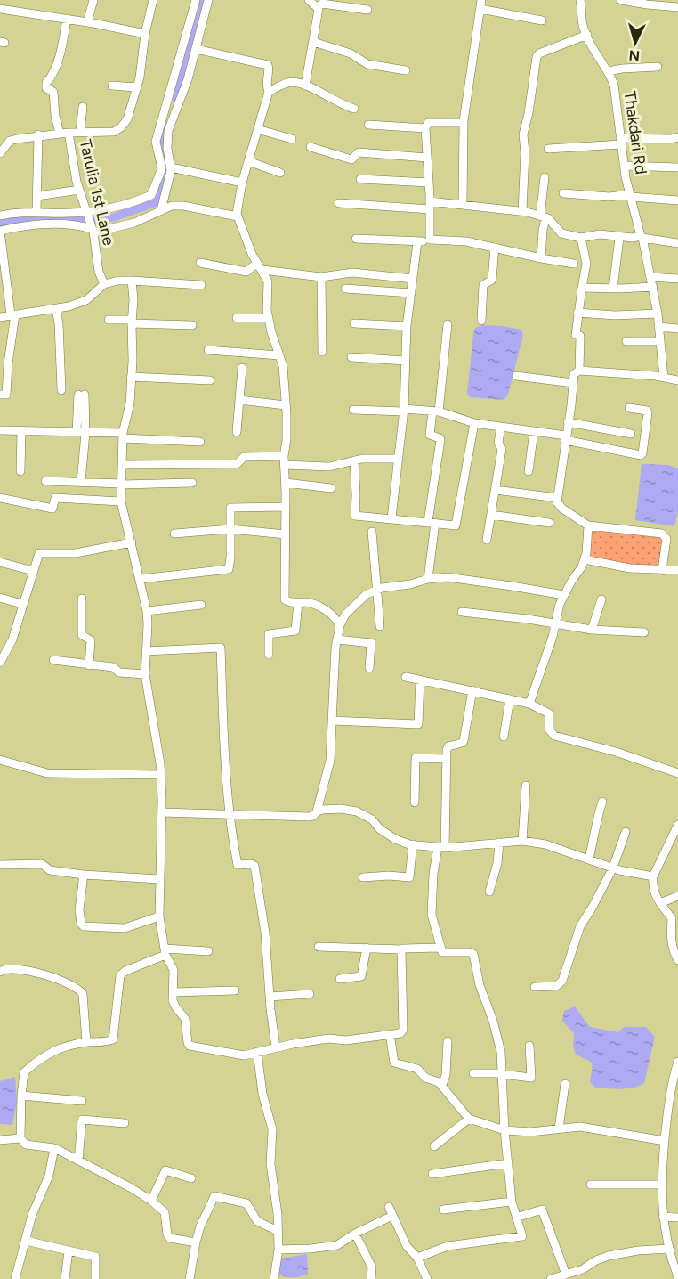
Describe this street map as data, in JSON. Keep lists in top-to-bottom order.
{
  "streets": {
    "street": ["Thakdari Rd", "Tarulia 1st Lane"]
  },
  "north": "bottom"
}
